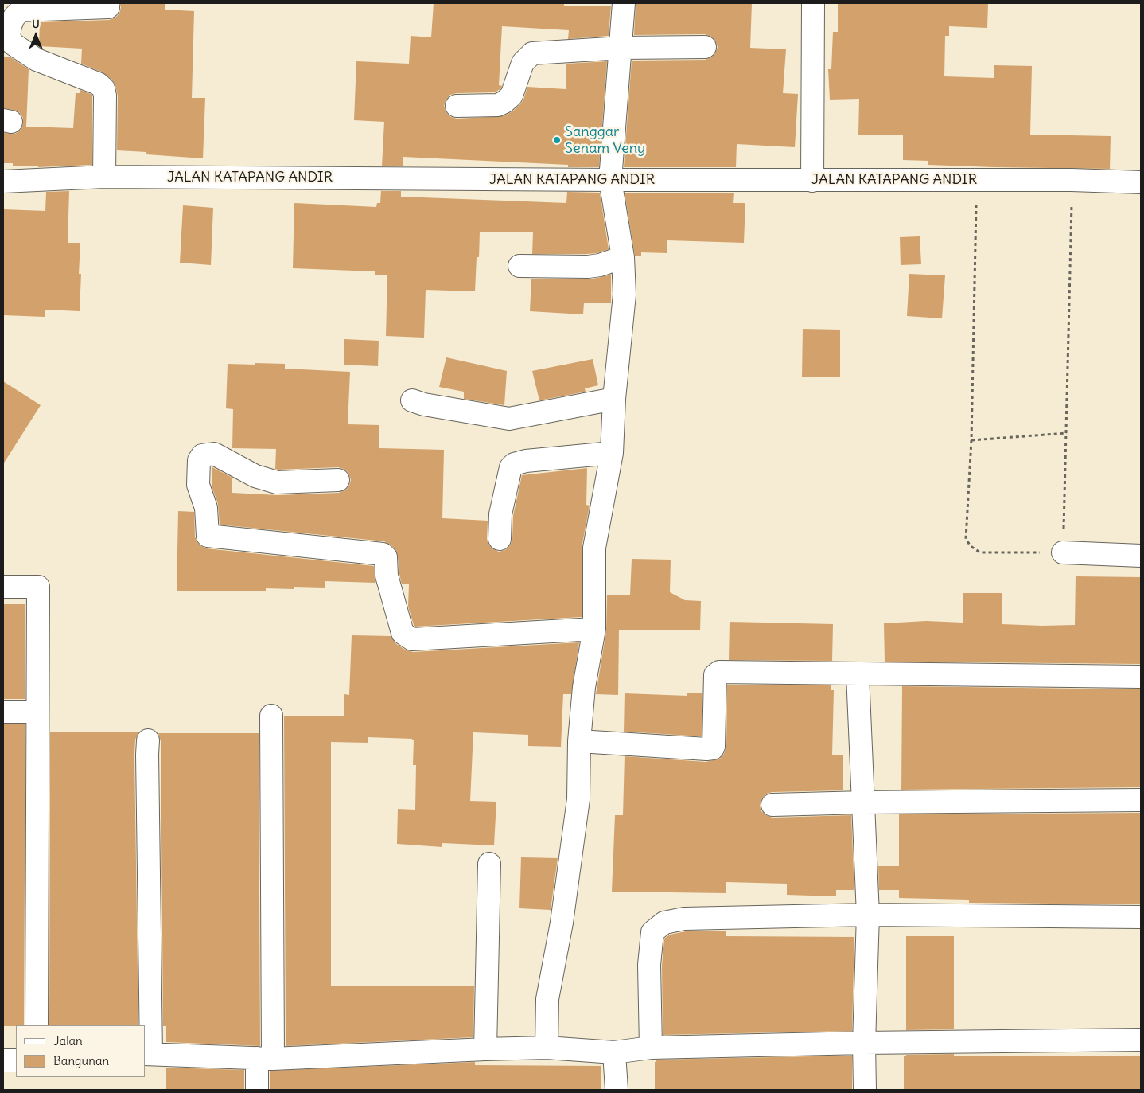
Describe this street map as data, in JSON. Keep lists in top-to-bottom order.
{
  "streets": {
    "street": ["JALAN KATAPANG ANDIR"]
  },
  "places": ["Sanggar Senam Veny"],
  "legend": ["Jalan", "Bangunan"],
  "north": "top"
}
